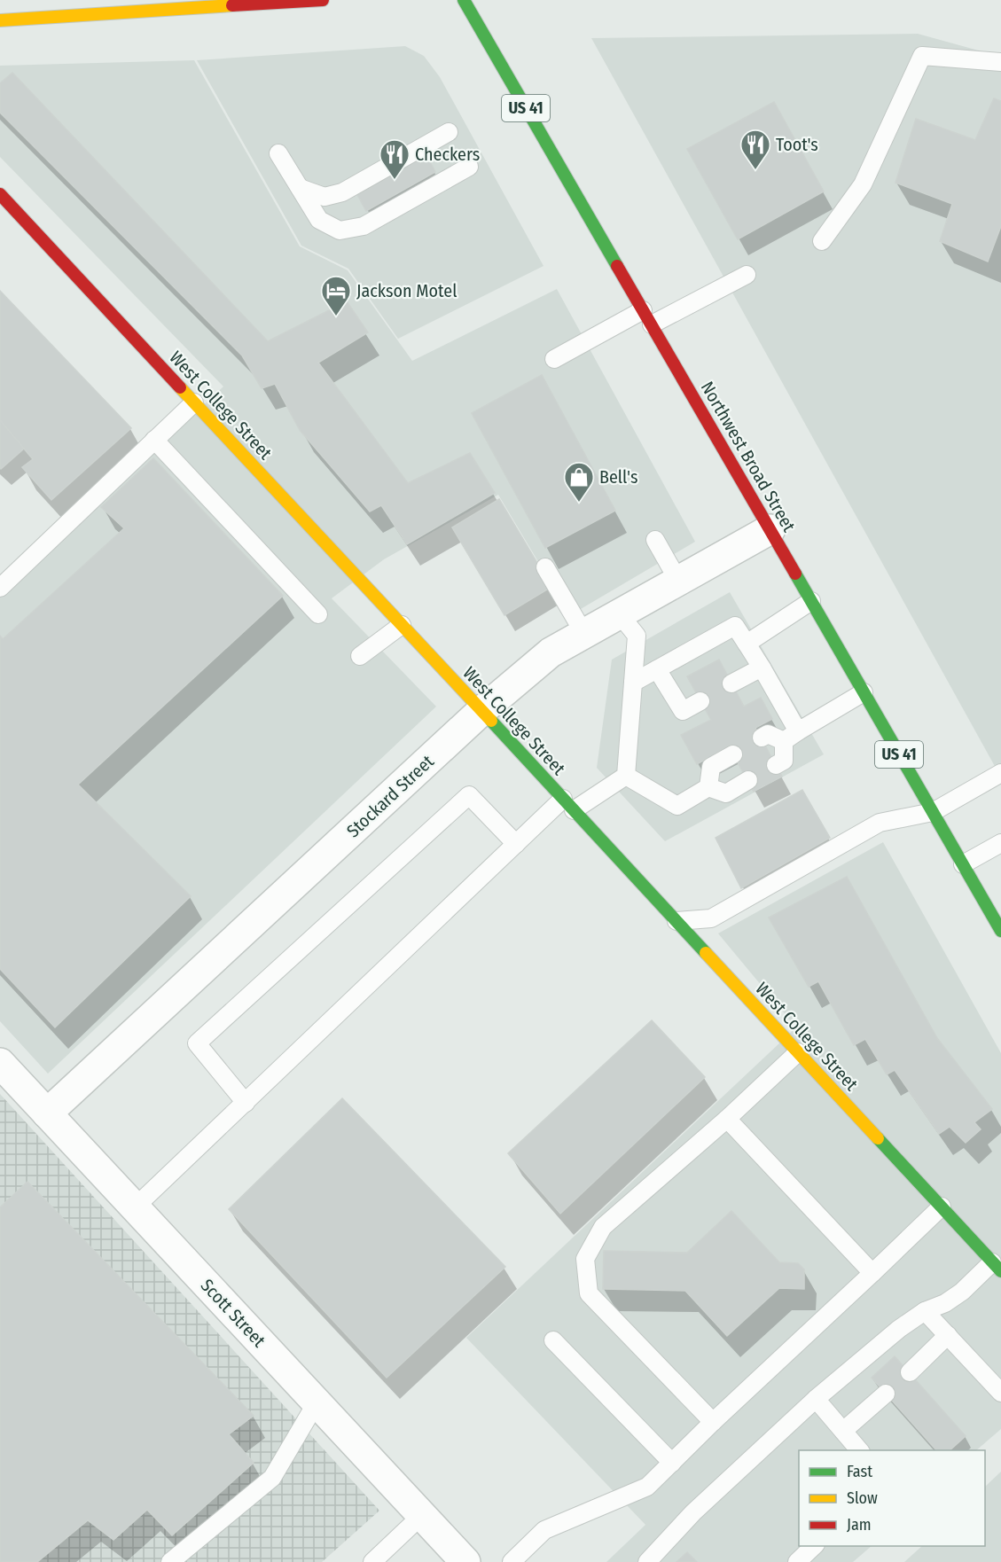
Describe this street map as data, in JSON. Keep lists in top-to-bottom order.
{
  "streets": {
    "street": [
      "US 41",
      "West College Street",
      "Northwest Broad Street",
      "Stockard Street",
      "Scott Street"
    ]
  },
  "crossings": [
    ["West College Street", "Stockard Street"],
    ["Northwest Broad Street", "Stockard Street"],
    ["Stockard Street", "Scott Street"]
  ],
  "places": {
    "restaurant": ["Toot's", "Checkers"],
    "hotel": ["Jackson Motel"],
    "shop": ["Bell's"]
  },
  "legend": ["Fast", "Slow", "Jam"]
}
